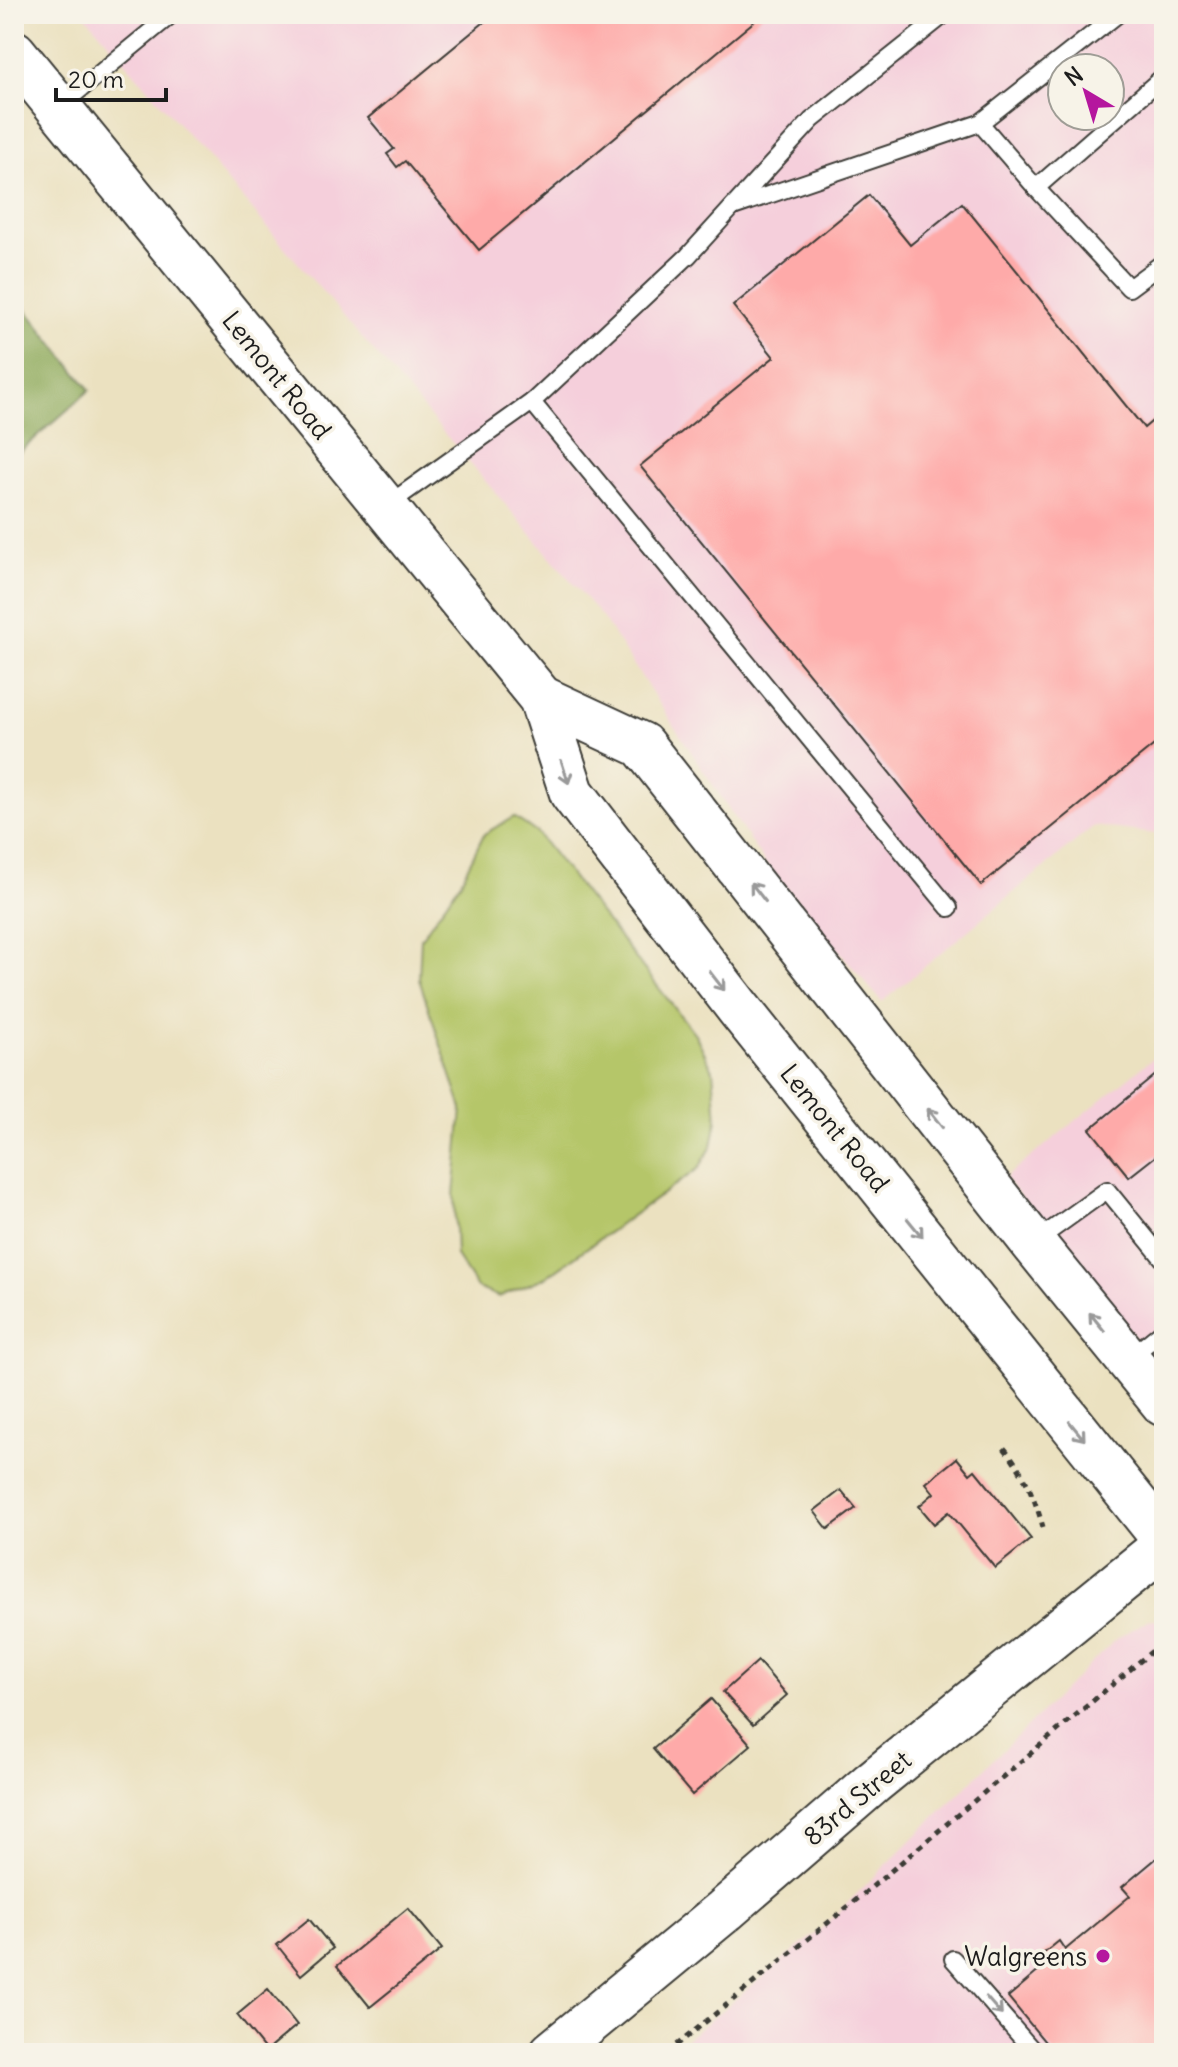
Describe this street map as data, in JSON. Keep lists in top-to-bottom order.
{
  "streets": {
    "main road": ["Lemont Road", "83rd Street"]
  },
  "places": ["Walgreens"],
  "scale_bar": "20 m",
  "north": "top left"
}
